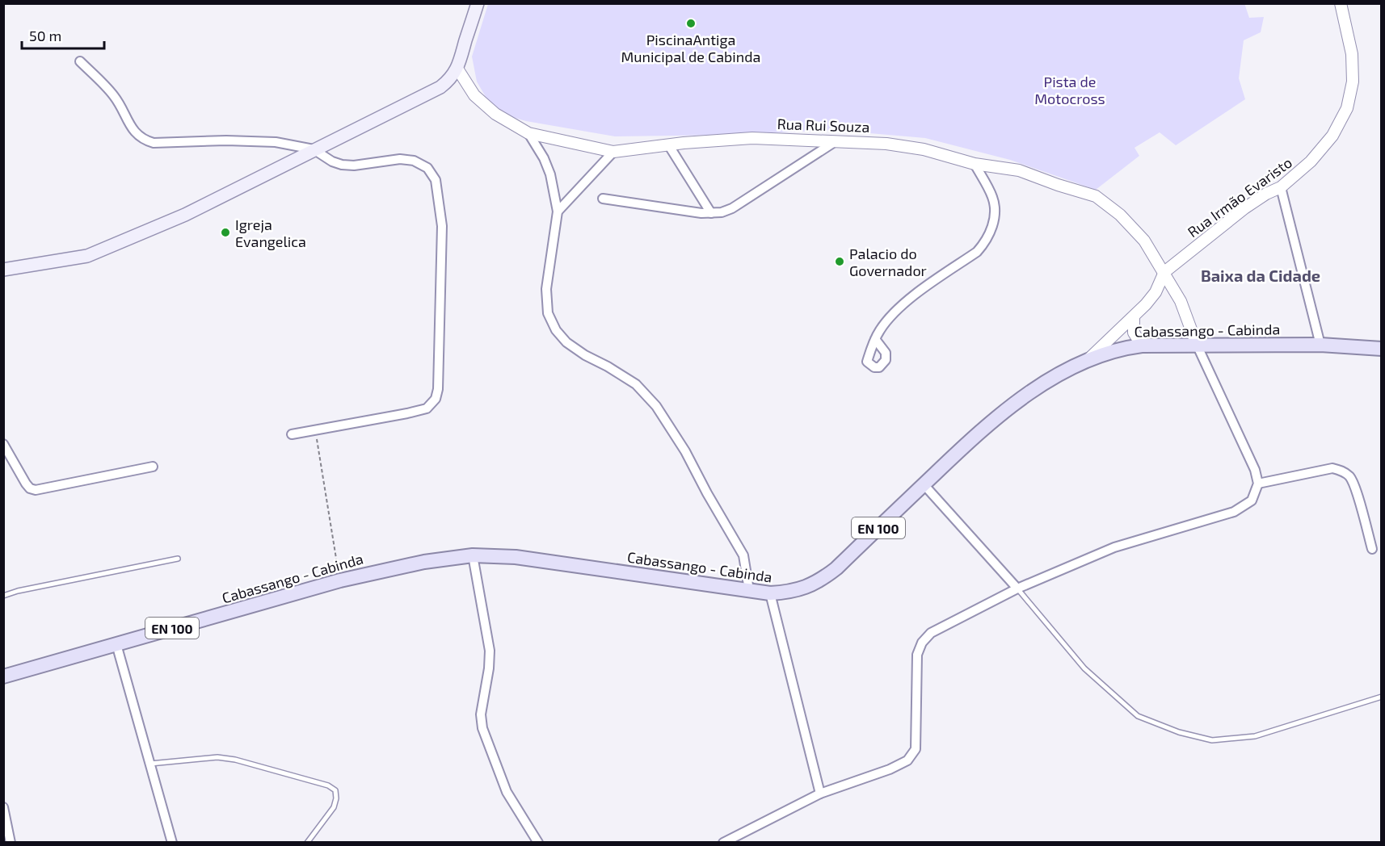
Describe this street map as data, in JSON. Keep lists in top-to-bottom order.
{
  "streets": {
    "main road": ["Cabassango - Cabinda", "EN 100"],
    "street": ["Rua Rui Souza", "Rua Irmão Evaristo"]
  },
  "crossings": [
    ["Rua Rui Souza", "Rua Irmão Evaristo"],
    ["Rua Rui Souza", "Cabassango - Cabinda"],
    ["Rua Irmão Evaristo", "Cabassango - Cabinda"]
  ],
  "districts": ["Baixa da Cidade"],
  "parks": ["Pista de Motocross"],
  "places": ["PiscinaAntiga Municipal de Cabinda", "Igreja Evangelica", "Palacio do Governador"],
  "scale_bar": "50 m"
}
